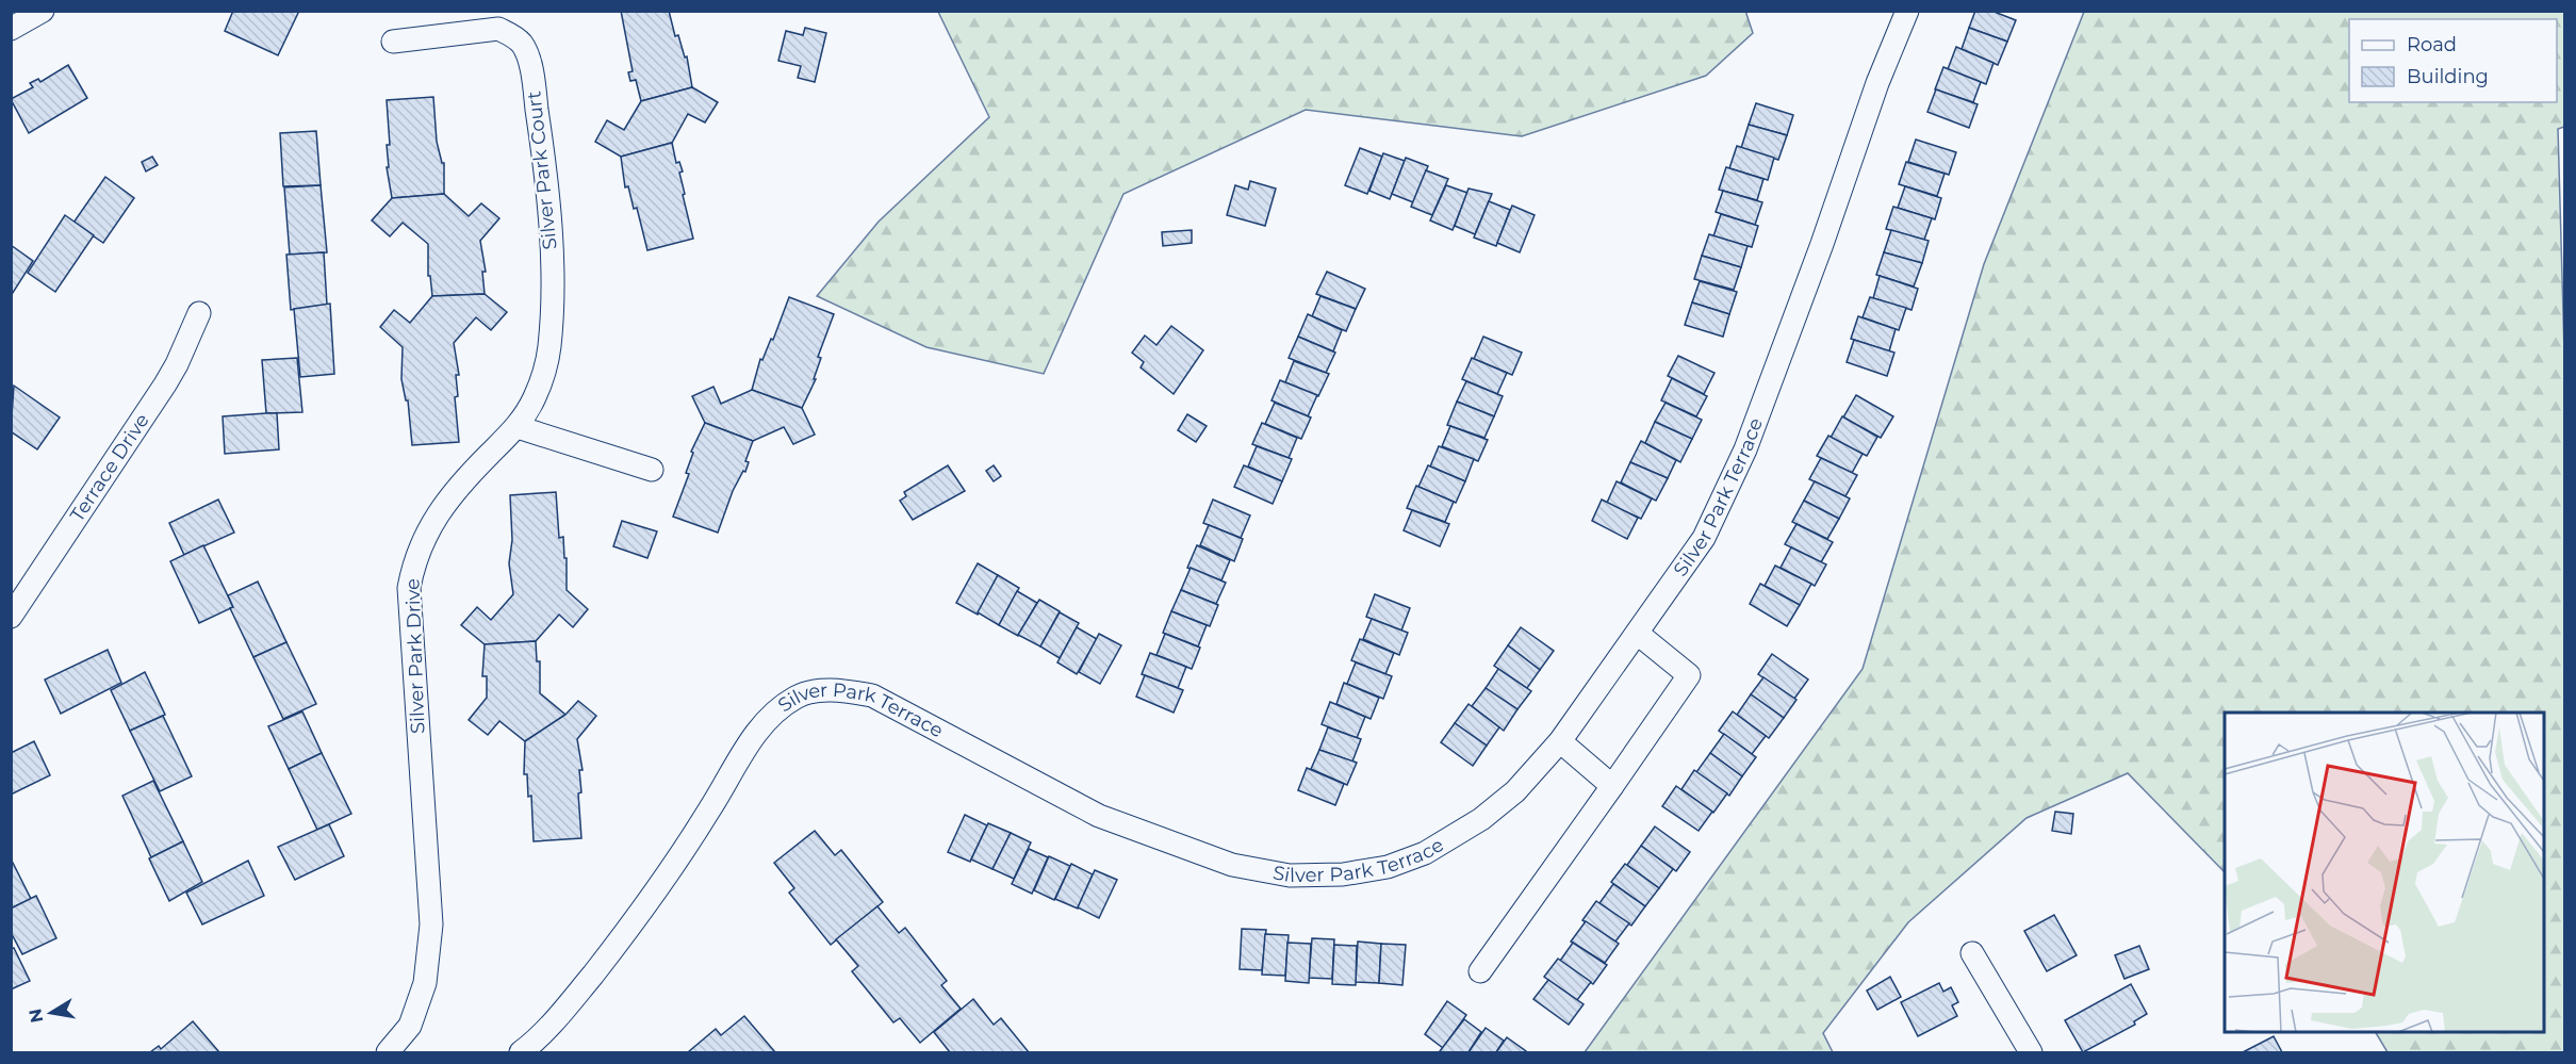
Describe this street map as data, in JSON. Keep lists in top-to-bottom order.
{
  "streets": {
    "street": [
      "Silver Park Court",
      "Terrace Drive",
      "Silver Park Terrace",
      "Silver Park Drive"
    ]
  },
  "crossings": [
    ["Silver Park Court", "Silver Park Drive"]
  ],
  "legend": ["Road", "Building"],
  "north": "left"
}
